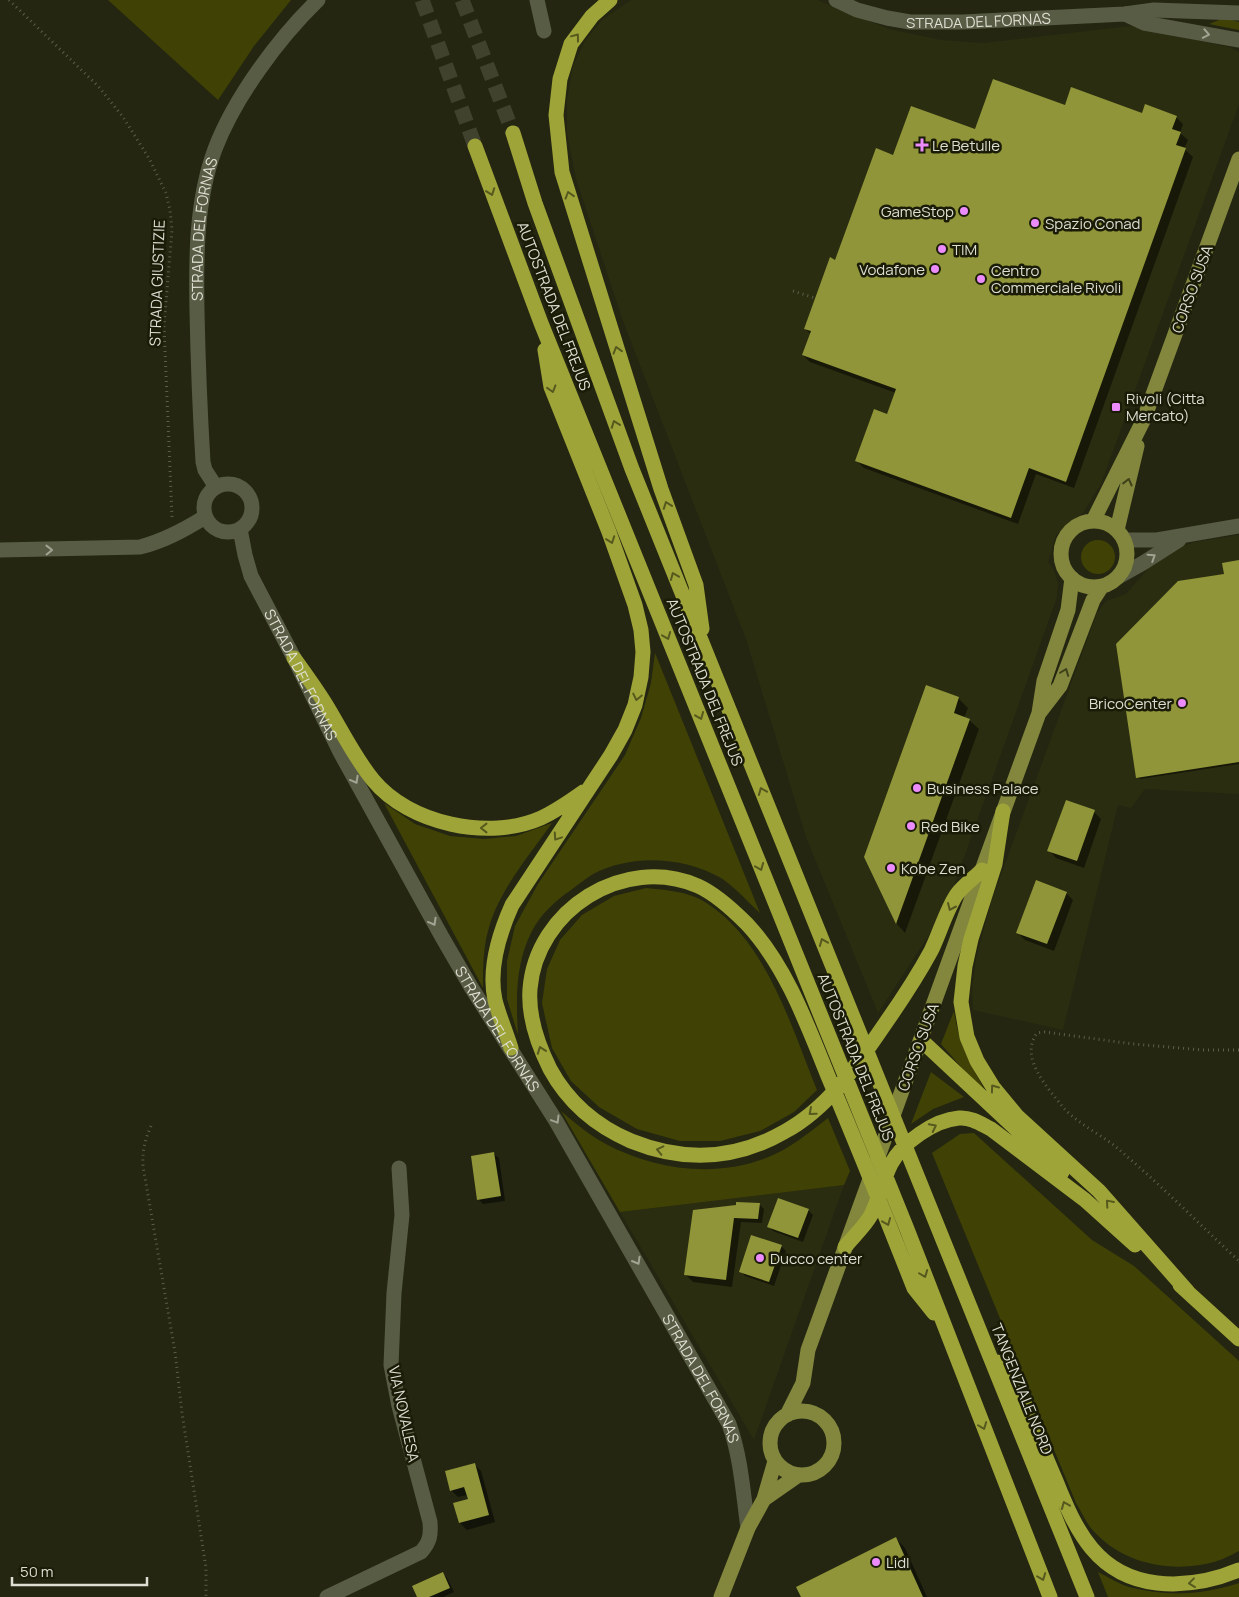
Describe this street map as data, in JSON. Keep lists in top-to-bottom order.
{
  "streets": {
    "highway": ["AUTOSTRADA DEL FREJUS", "TANGENZIALE NORD"],
    "main road": ["CORSO SUSA"],
    "street": ["STRADA DEL FORNAS", "VIA NOVALESA"],
    "path": ["STRADA GIUSTIZIE"]
  },
  "crossings": [
    ["AUTOSTRADA DEL FREJUS", "TANGENZIALE NORD"]
  ],
  "one_way": ["STRADA DEL FORNAS"],
  "places": {
    "health": ["Le Betulle"],
    "other": [
      "GameStop",
      "Spazio Conad",
      "TIM",
      "Vodafone",
      "Centro Commerciale Rivoli",
      "BricoCenter",
      "Business Palace",
      "Red Bike",
      "Kobe Zen",
      "Ducco center",
      "Lidl"
    ],
    "transit": ["Rivoli (Citta Mercato)"]
  },
  "scale_bar": "50 m"
}
